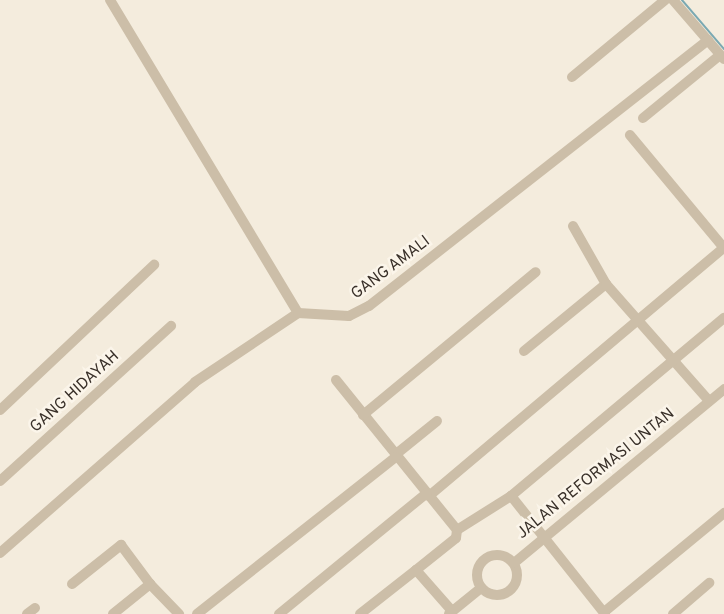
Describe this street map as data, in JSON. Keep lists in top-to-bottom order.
{
  "streets": {
    "street": ["GANG AMALI", "GANG HIDAYAH", "JALAN REFORMASI UNTAN"]
  }
}
